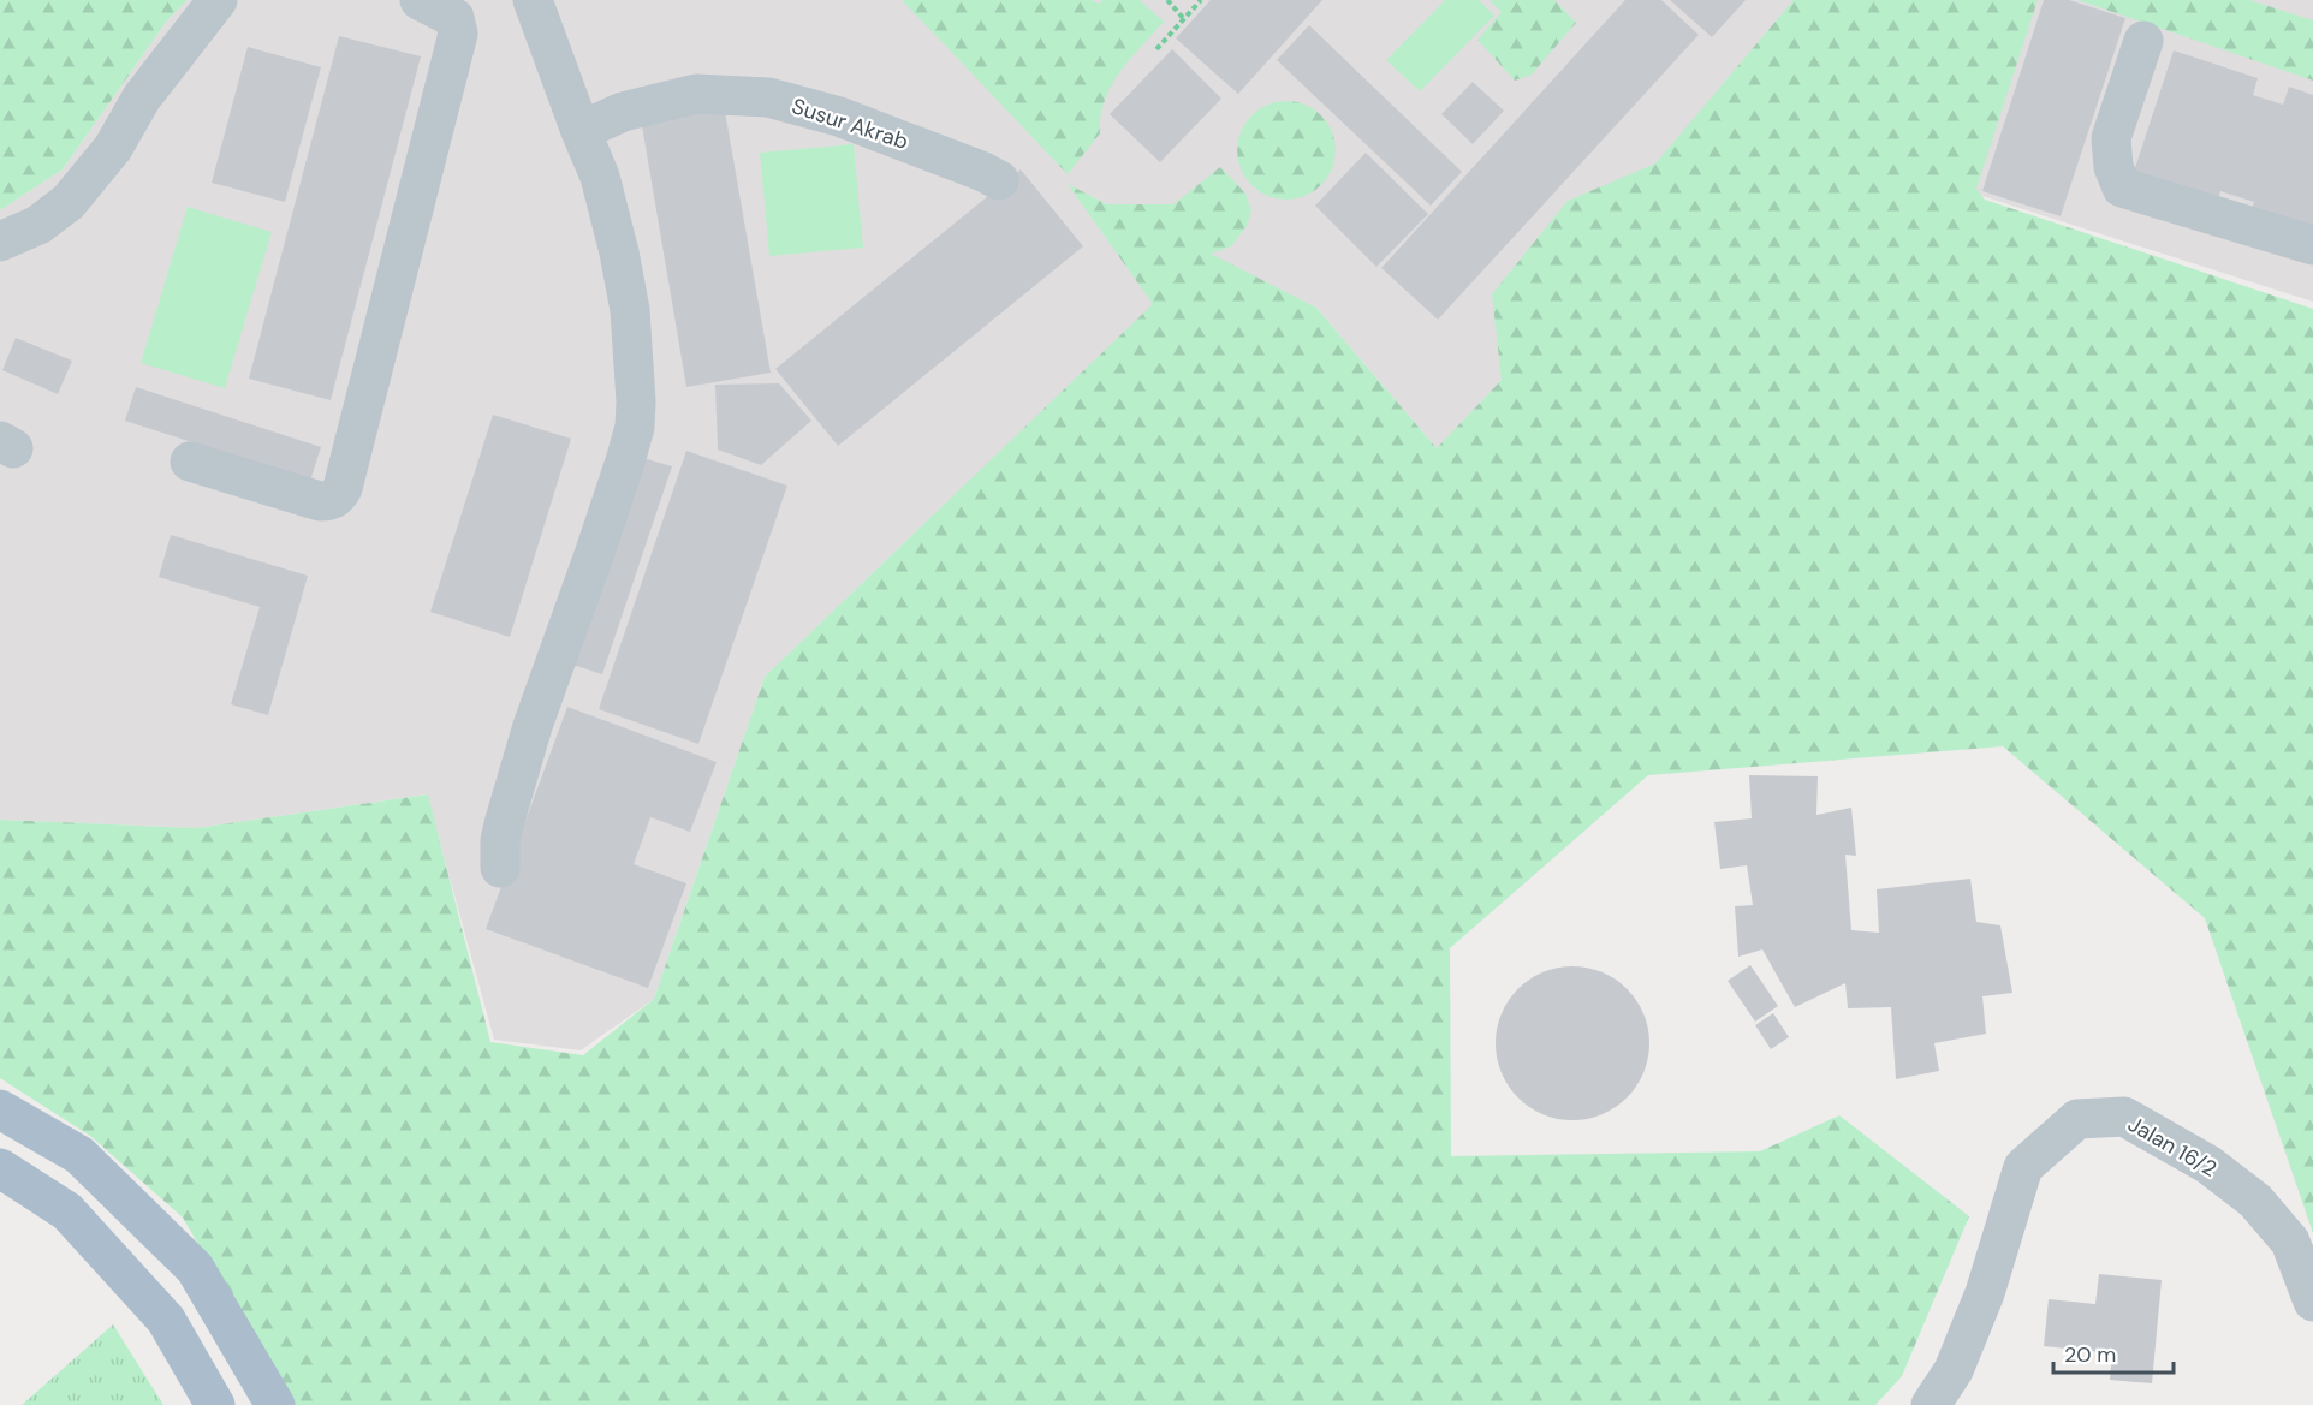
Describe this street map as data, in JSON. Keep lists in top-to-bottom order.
{
  "streets": {
    "street": ["Susur Akrab", "Jalan 16/2"]
  },
  "scale_bar": "20 m"
}
